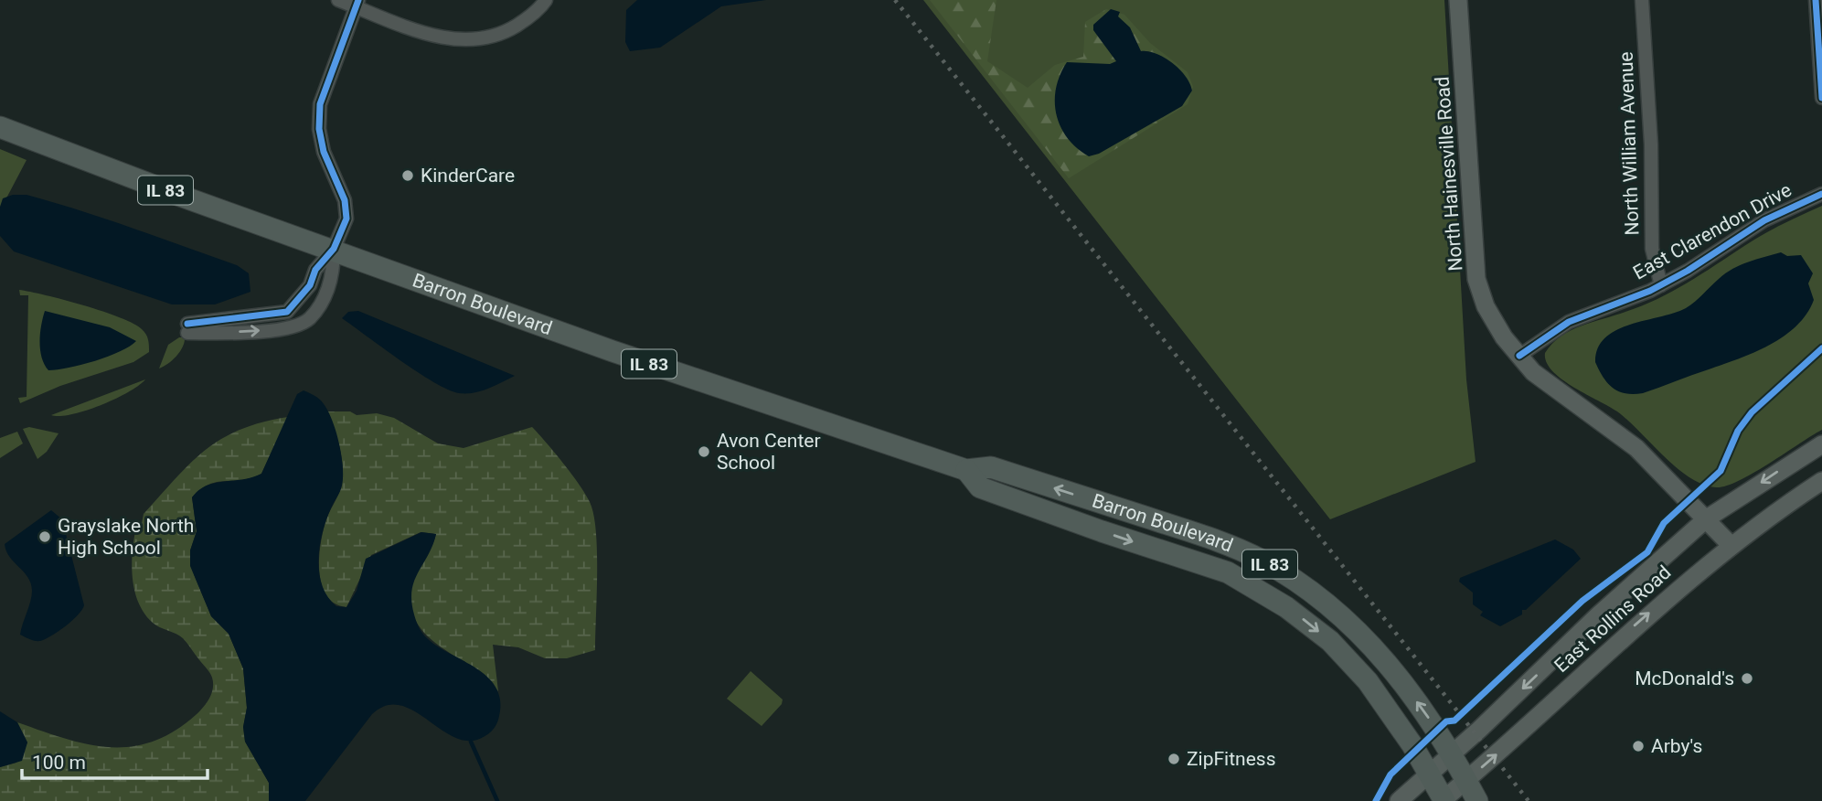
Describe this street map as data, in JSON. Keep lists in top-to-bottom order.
{
  "streets": {
    "main road": [
      "North Hainesville Road",
      "IL 83",
      "Barron Boulevard",
      "East Rollins Road"
    ],
    "street": ["North William Avenue", "East Clarendon Drive"]
  },
  "crossings": [
    ["North William Avenue", "East Clarendon Drive"],
    ["North Hainesville Road", "East Clarendon Drive"],
    ["North Hainesville Road", "East Rollins Road"],
    ["Barron Boulevard", "East Rollins Road"]
  ],
  "places": [
    "KinderCare",
    "Avon Center School",
    "Grayslake North High School",
    "McDonald's",
    "Arby's",
    "ZipFitness"
  ],
  "scale_bar": "100 m"
}
